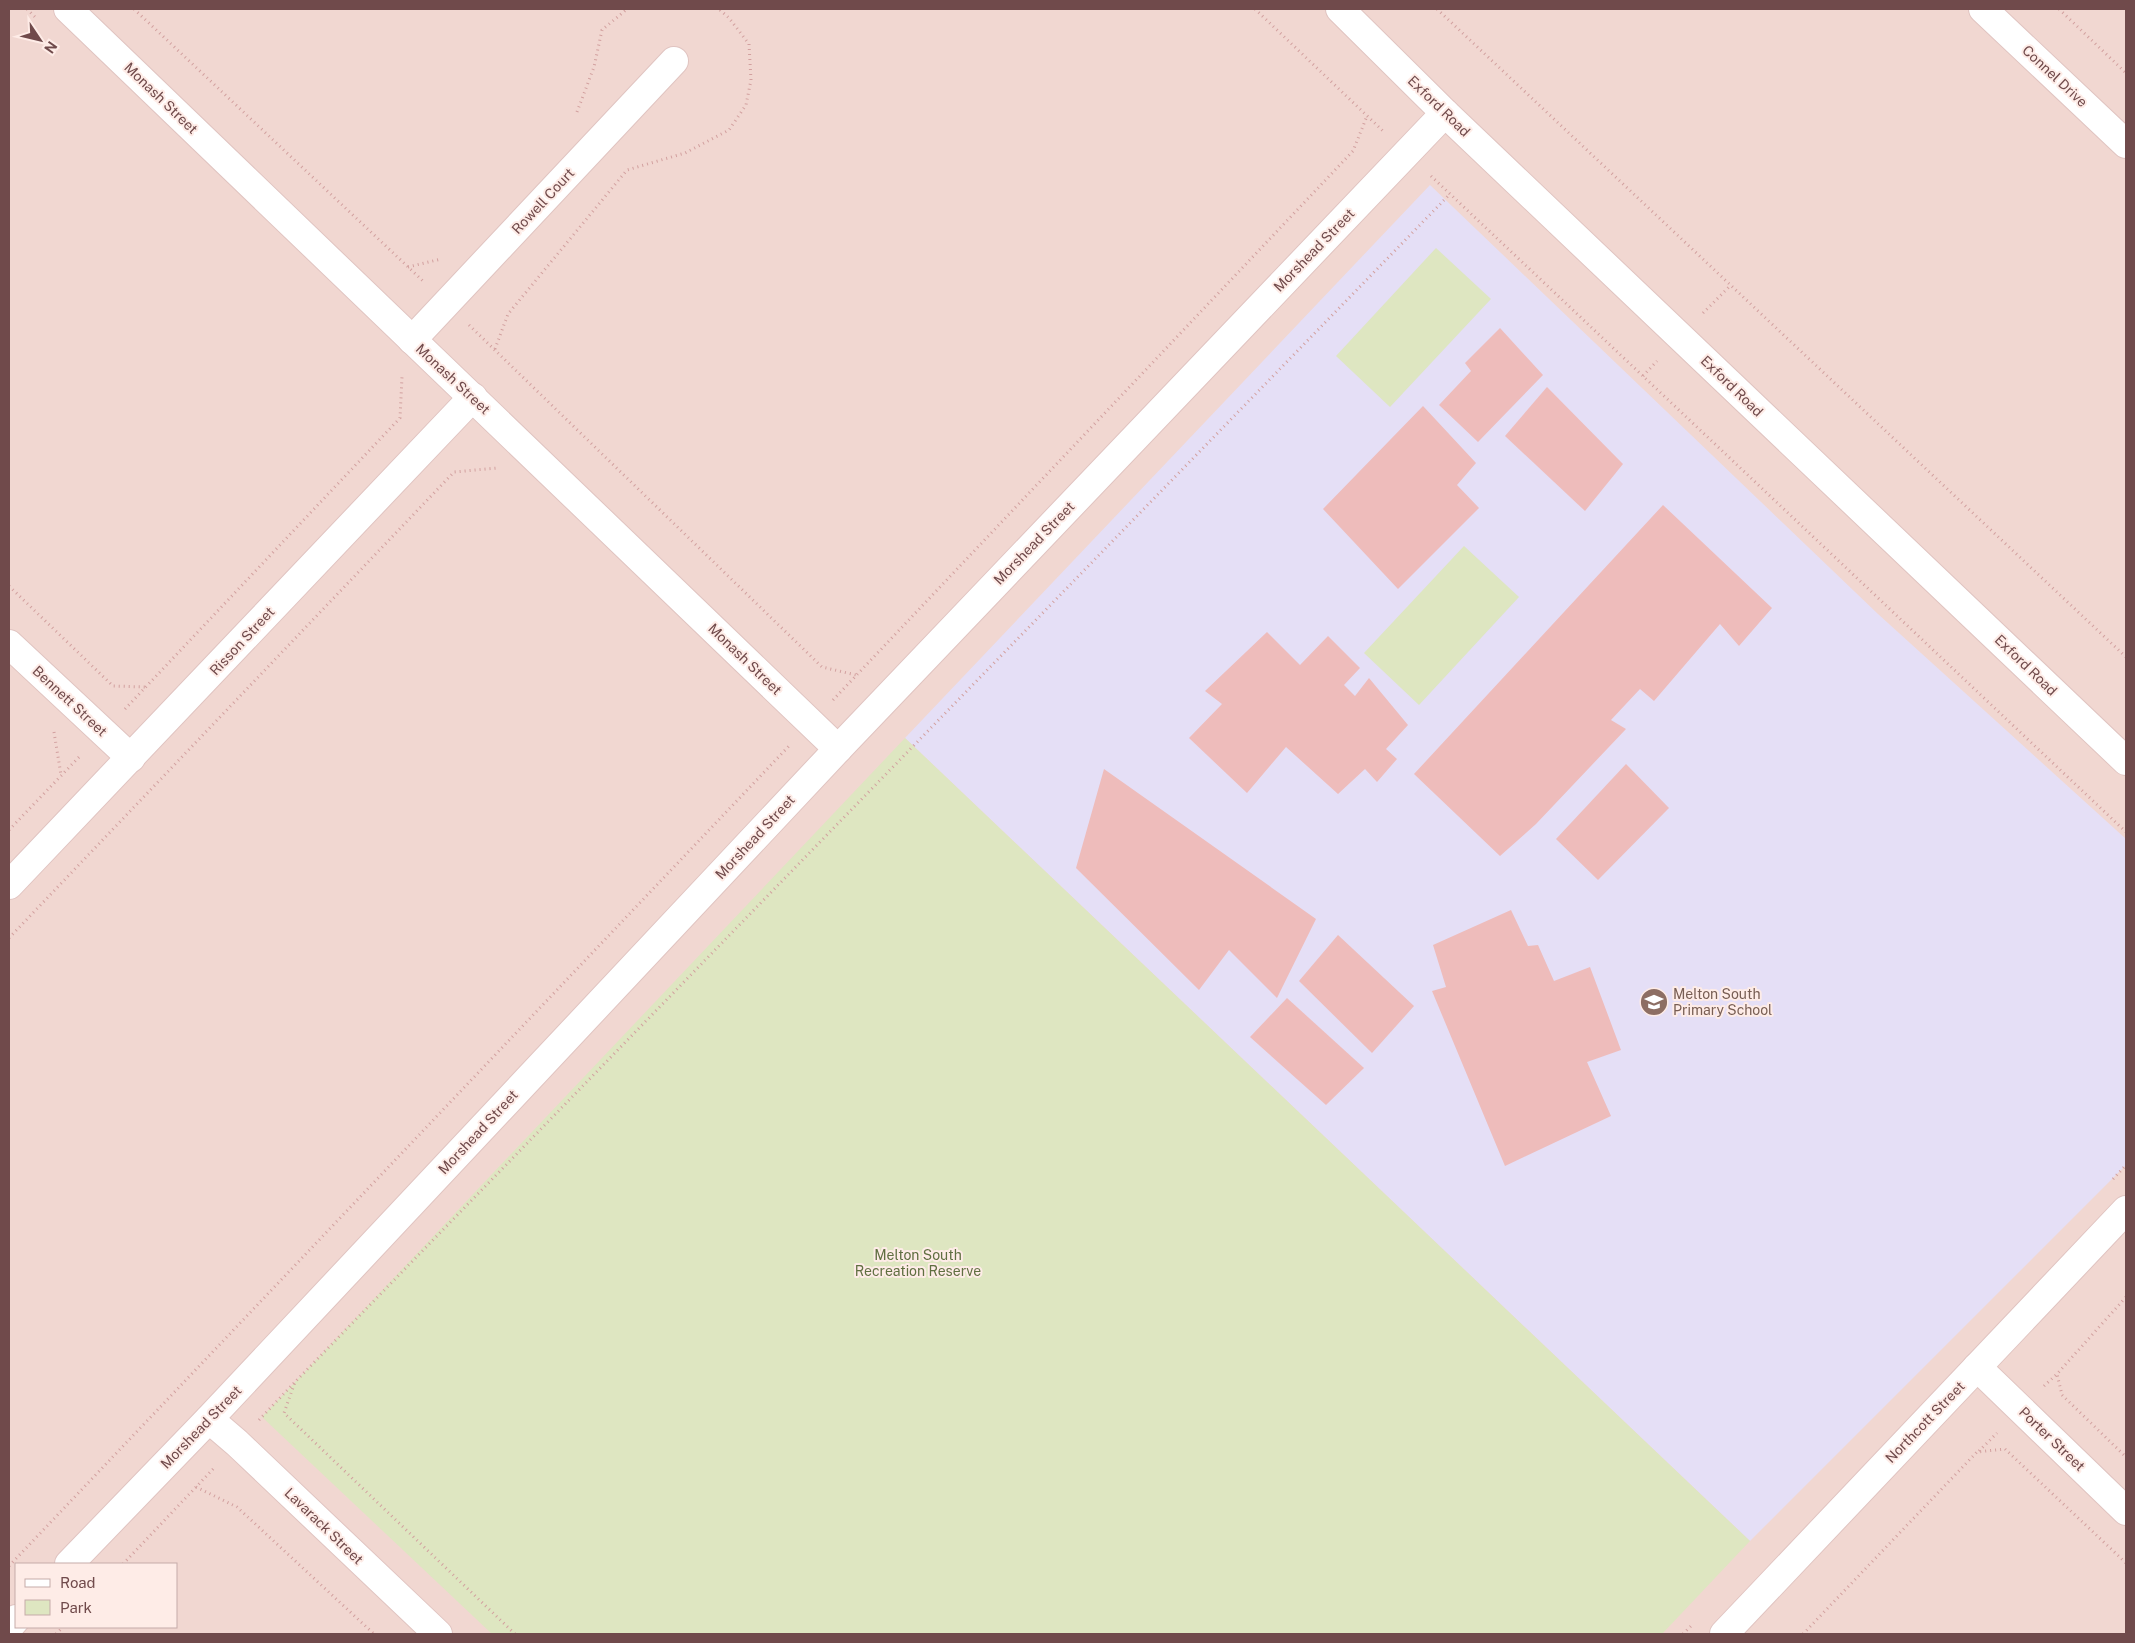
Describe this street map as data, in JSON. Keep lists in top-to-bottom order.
{
  "streets": {
    "street": [
      "Connel Drive",
      "Monash Street",
      "Exford Road",
      "Rowell Court",
      "Morshead Street",
      "Risson Street",
      "Bennett Street",
      "Northcott Street",
      "Porter Street",
      "Lavarack Street"
    ]
  },
  "crossings": [
    ["Monash Street", "Rowell Court"],
    ["Monash Street", "Morshead Street"],
    ["Monash Street", "Risson Street"],
    ["Exford Road", "Morshead Street"],
    ["Morshead Street", "Lavarack Street"],
    ["Risson Street", "Bennett Street"],
    ["Northcott Street", "Porter Street"]
  ],
  "parks": ["Melton South Recreation Reserve"],
  "places": {
    "school or university": ["Melton South Primary School"]
  },
  "legend": ["Road", "Park"],
  "north": "bottom right"
}
